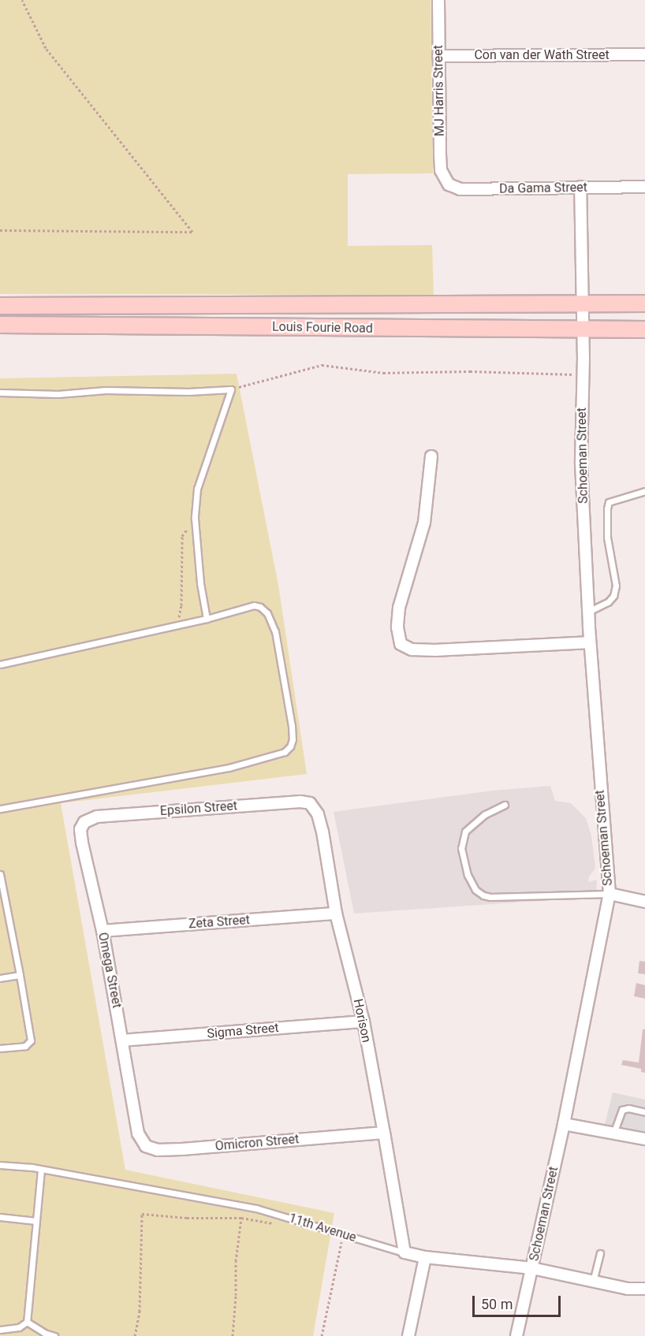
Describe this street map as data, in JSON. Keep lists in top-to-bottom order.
{
  "streets": {
    "main road": ["Louis Fourie Road"],
    "street": [
      "Con van der Wath Street",
      "MJ Harris Street",
      "Da Gama Street",
      "Schoeman Street",
      "Epsilon Street",
      "Zeta Street",
      "Omega Street",
      "Horison",
      "Sigma Street",
      "Omicron Street",
      "11th Avenue"
    ]
  },
  "crossings": [
    ["Con van der Wath Street", "MJ Harris Street"],
    ["MJ Harris Street", "Da Gama Street"],
    ["Da Gama Street", "Schoeman Street"],
    ["Louis Fourie Road", "Schoeman Street"],
    ["Schoeman Street", "11th Avenue"],
    ["Epsilon Street", "Omega Street"],
    ["Epsilon Street", "Horison"],
    ["Zeta Street", "Omega Street"],
    ["Zeta Street", "Horison"],
    ["Omega Street", "Sigma Street"],
    ["Omega Street", "Omicron Street"],
    ["Horison", "Sigma Street"],
    ["Horison", "Omicron Street"],
    ["Horison", "11th Avenue"]
  ],
  "scale_bar": "50 m"
}
